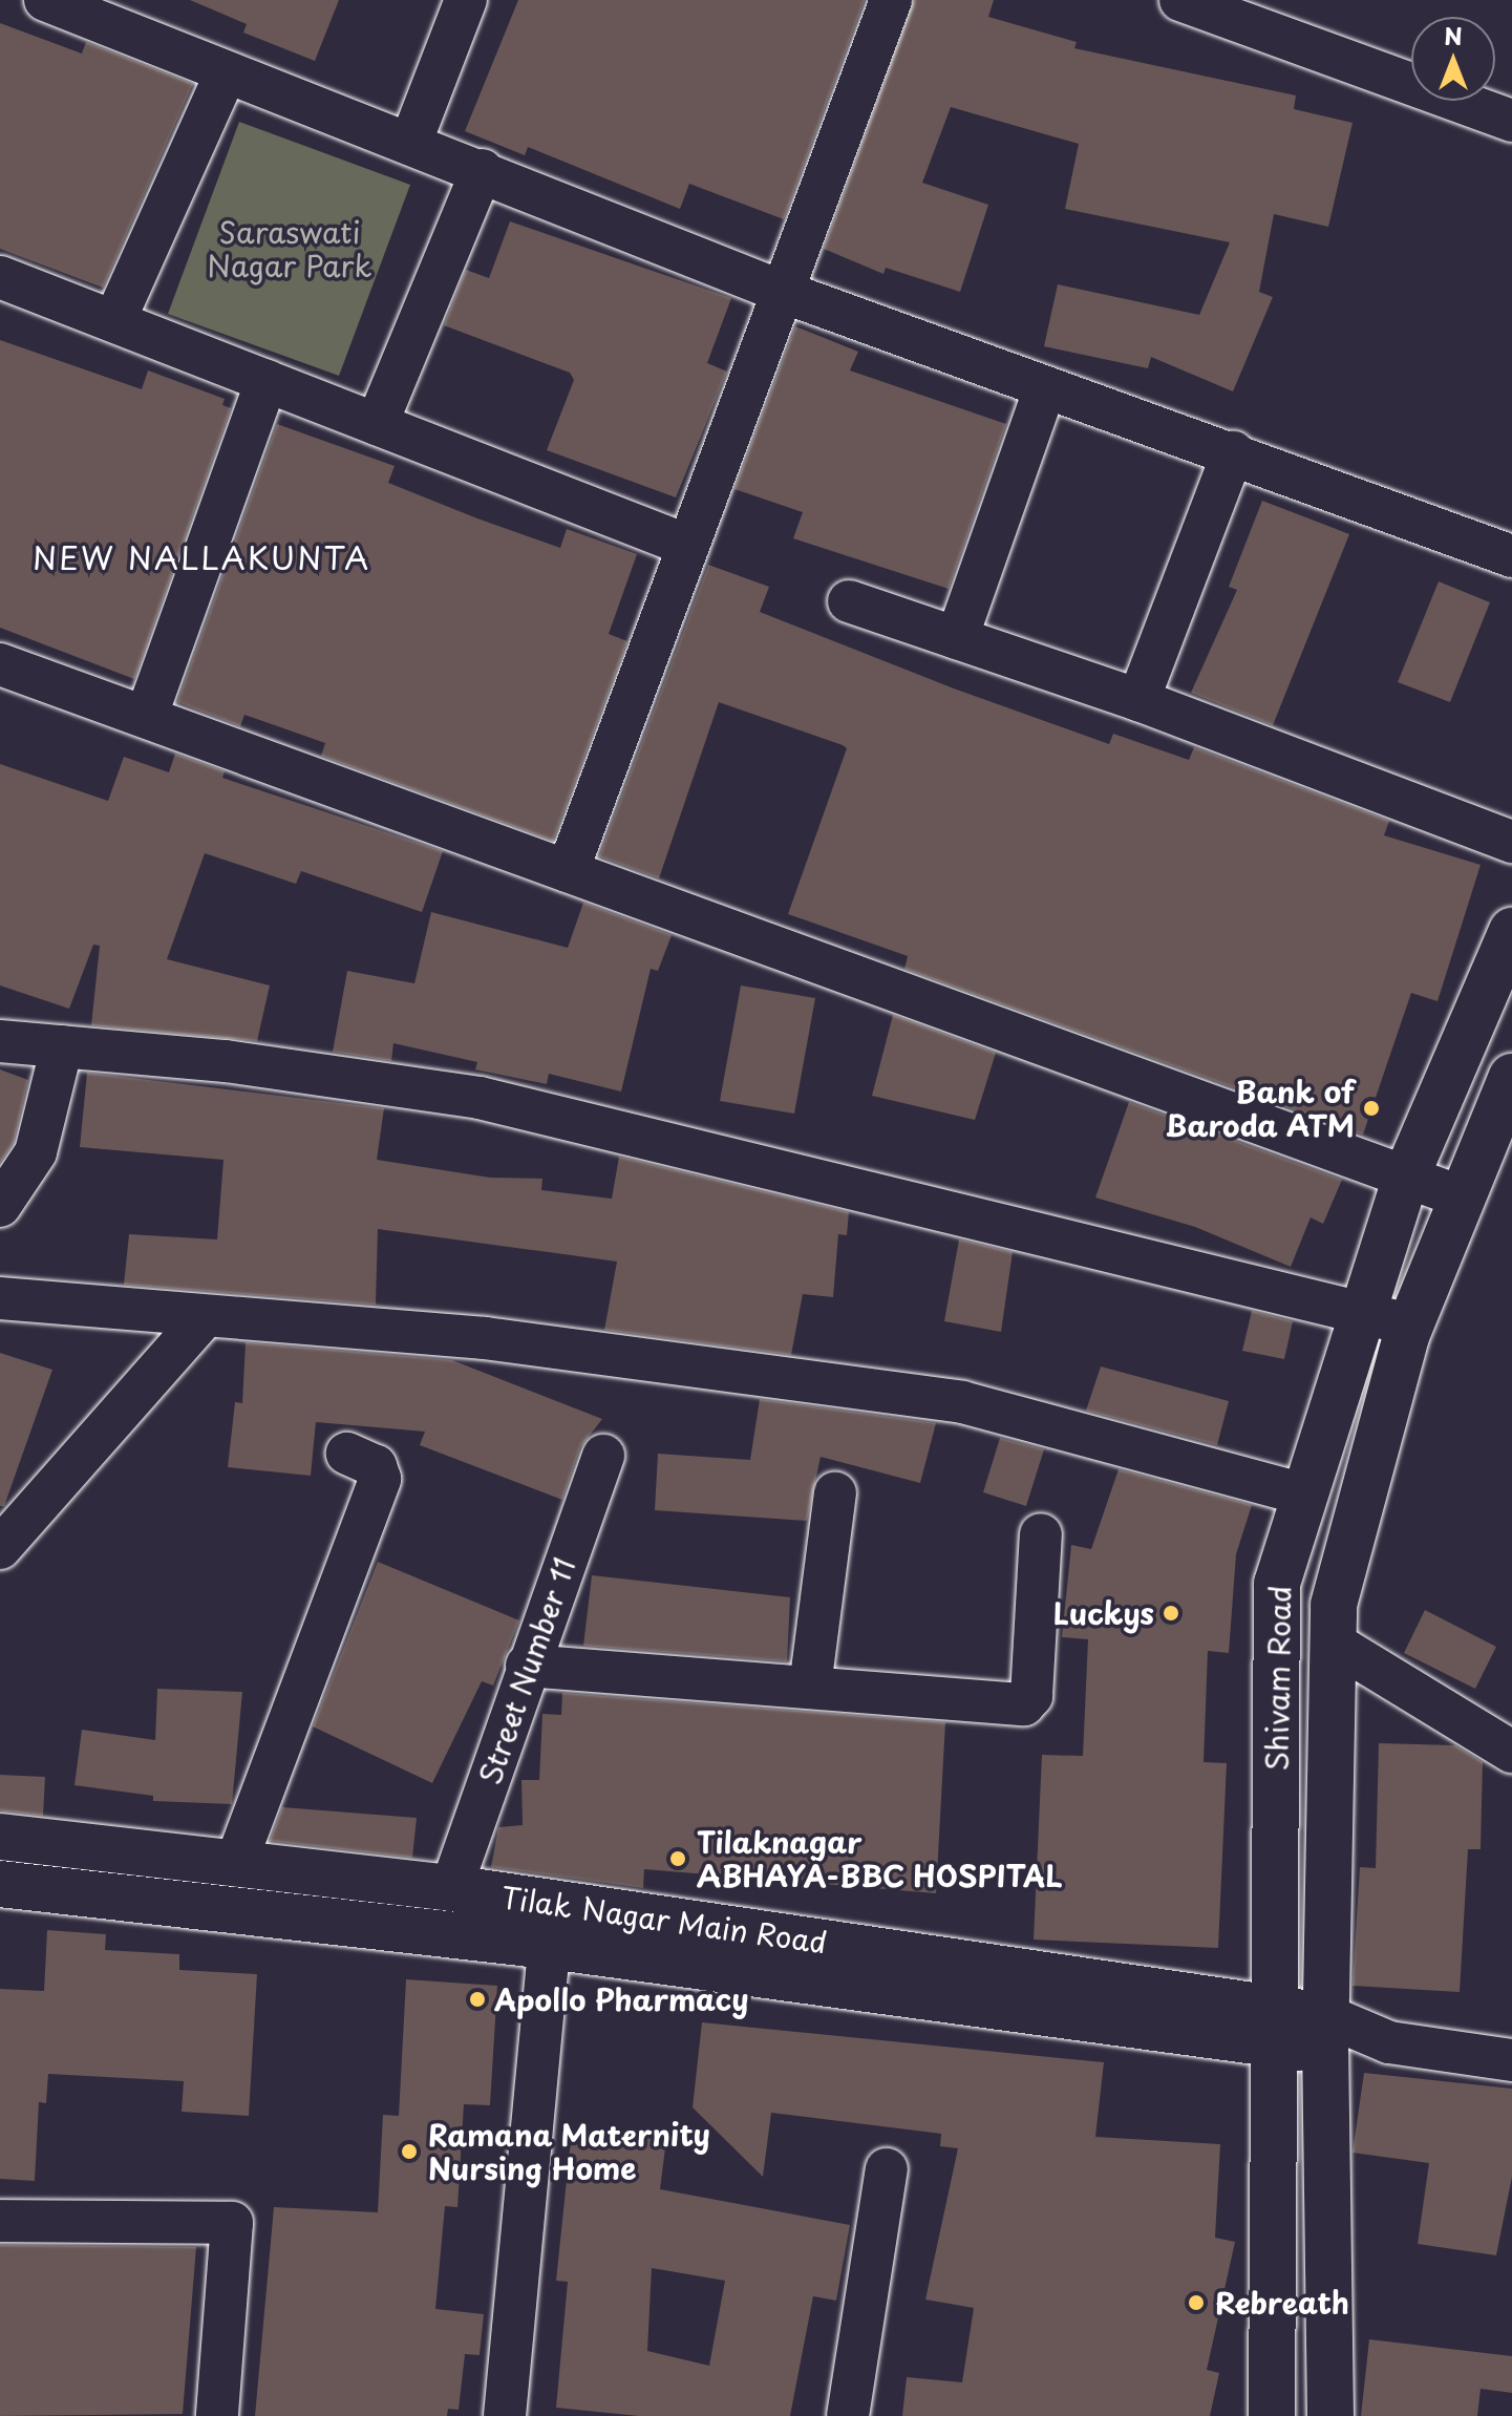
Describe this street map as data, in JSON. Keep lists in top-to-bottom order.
{
  "streets": {
    "main road": ["Shivam Road", "Tilak Nagar Main Road"],
    "street": ["Street Number 11"]
  },
  "crossings": [
    ["Street Number 11", "Tilak Nagar Main Road"],
    ["Shivam Road", "Tilak Nagar Main Road"]
  ],
  "districts": ["NEW NALLAKUNTA"],
  "parks": ["Saraswati Nagar Park"],
  "places": [
    "Bank of Baroda ATM",
    "Luckys",
    "Tilaknagar ABHAYA-BBC HOSPITAL",
    "Apollo Pharmacy",
    "Ramana Maternity Nursing Home",
    "Rebreath"
  ],
  "north": "top"
}
